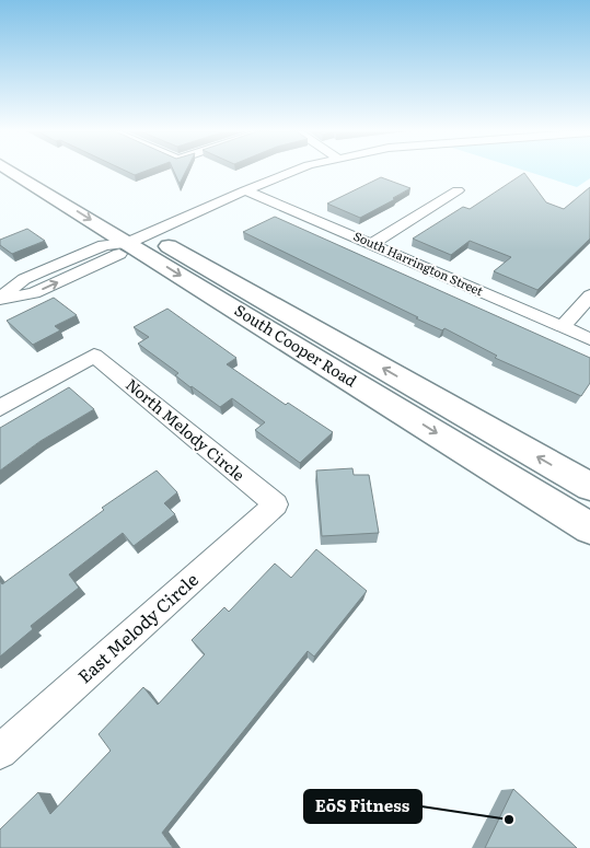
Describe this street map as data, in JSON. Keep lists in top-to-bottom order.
{
  "streets": {
    "main road": ["South Cooper Road"],
    "street": ["South Harrington Street", "North Melody Circle", "East Melody Circle"]
  },
  "crossings": [
    ["North Melody Circle", "East Melody Circle"]
  ],
  "places": ["EōS Fitness"]
}
